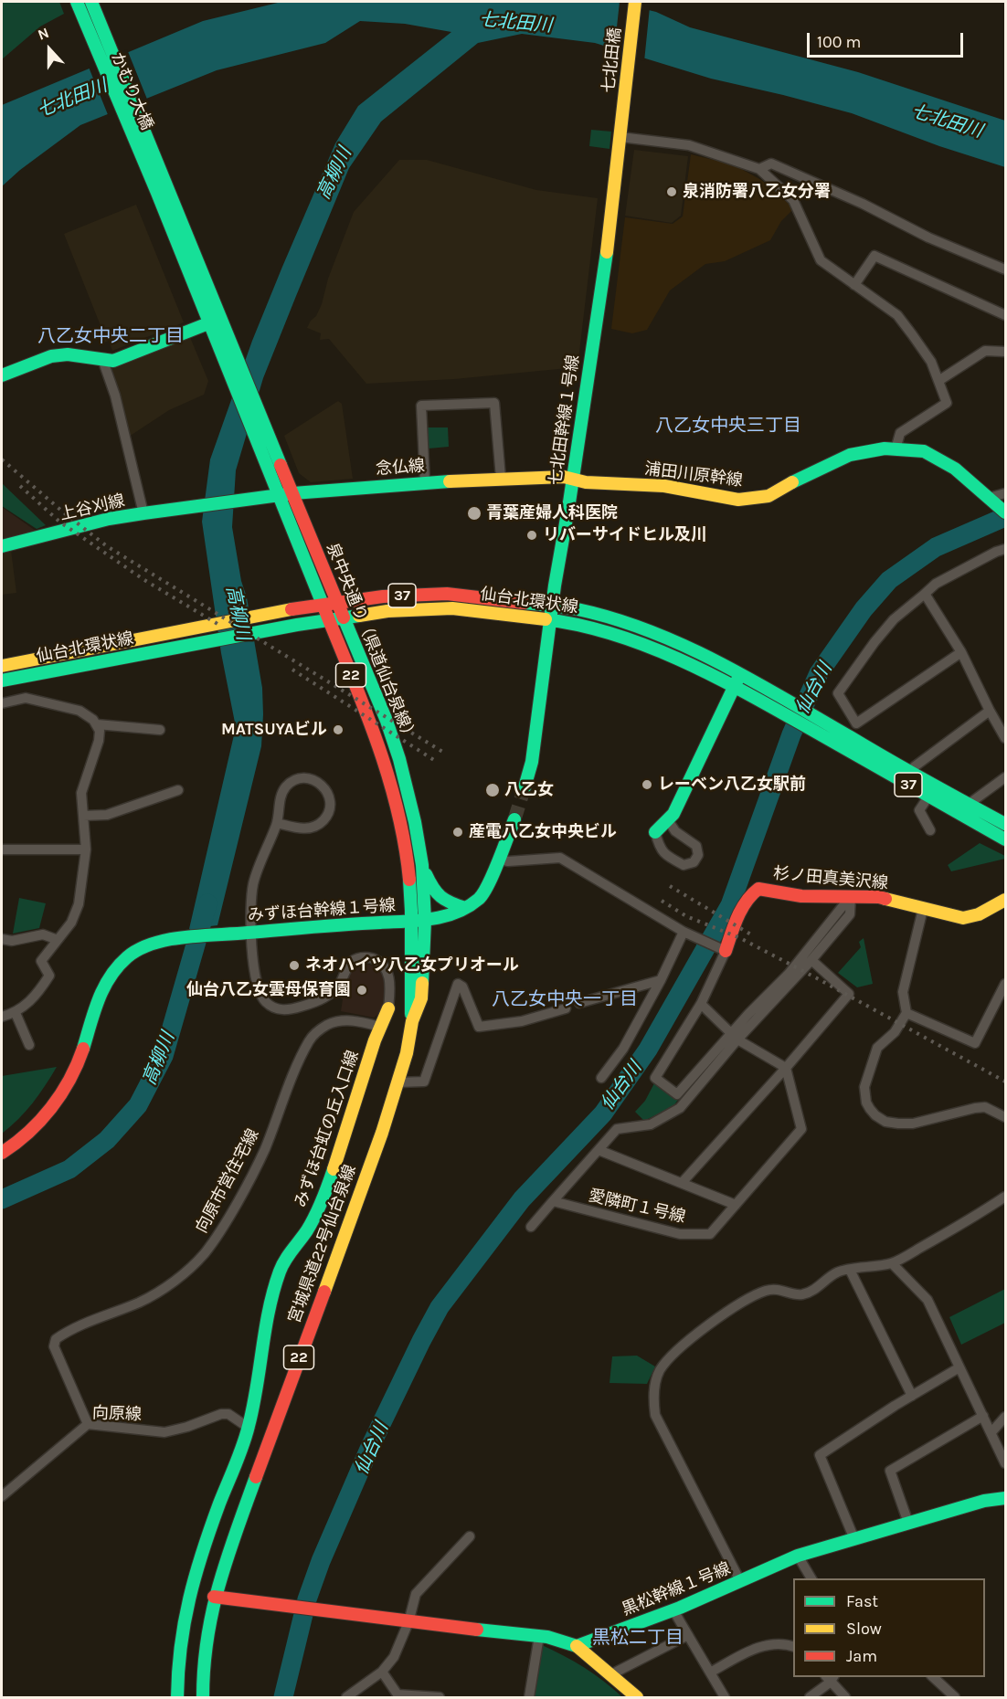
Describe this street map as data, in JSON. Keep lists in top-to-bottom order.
{
  "streets": {
    "main road": [
      "七北田橋",
      "かむり大橋",
      "七北田幹線１号線",
      "念仏線",
      "浦田川原幹線",
      "上谷刈線",
      "37",
      "仙台北環状線",
      "泉中央通り（県道仙台泉線）",
      "22",
      "杉ノ田真美沢線",
      "みずほ台幹線１号線",
      "みずほ台虹の丘入口線",
      "宮城県道22号仙台泉線",
      "黒松幹線１号線"
    ],
    "street": ["向原市営住宅線", "愛隣町１号線", "向原線"]
  },
  "crossings": [
    ["七北田橋", "七北田幹線１号線"],
    ["かむり大橋", "泉中央通り（県道仙台泉線）"],
    ["七北田幹線１号線", "念仏線"],
    ["七北田幹線１号線", "浦田川原幹線"],
    ["七北田幹線１号線", "仙台北環状線"],
    ["念仏線", "浦田川原幹線"],
    ["念仏線", "上谷刈線"],
    ["念仏線", "泉中央通り（県道仙台泉線）"],
    ["仙台北環状線", "泉中央通り（県道仙台泉線）"],
    ["泉中央通り（県道仙台泉線）", "みずほ台幹線１号線"],
    ["泉中央通り（県道仙台泉線）", "宮城県道22号仙台泉線"],
    ["みずほ台幹線１号線", "みずほ台虹の丘入口線"],
    ["みずほ台幹線１号線", "宮城県道22号仙台泉線"],
    ["みずほ台虹の丘入口線", "向原市営住宅線"],
    ["みずほ台虹の丘入口線", "向原線"],
    ["向原市営住宅線", "向原線"]
  ],
  "districts": [
    "八乙女中央二丁目",
    "八乙女中央三丁目",
    "八乙女中央一丁目",
    "黒松二丁目"
  ],
  "water": ["七北田川", "高柳川", "仙台川"],
  "places": [
    "泉消防署八乙女分署",
    "青葉産婦人科医院",
    "リバーサイドヒル及川",
    "MATSUYAビル",
    "レーベン八乙女駅前",
    "八乙女",
    "産電八乙女中央ビル",
    "ネオハイツ八乙女プリオール",
    "仙台八乙女雲母保育園"
  ],
  "legend": ["Fast", "Slow", "Jam"],
  "scale_bar": "100 m",
  "north": "top"
}
